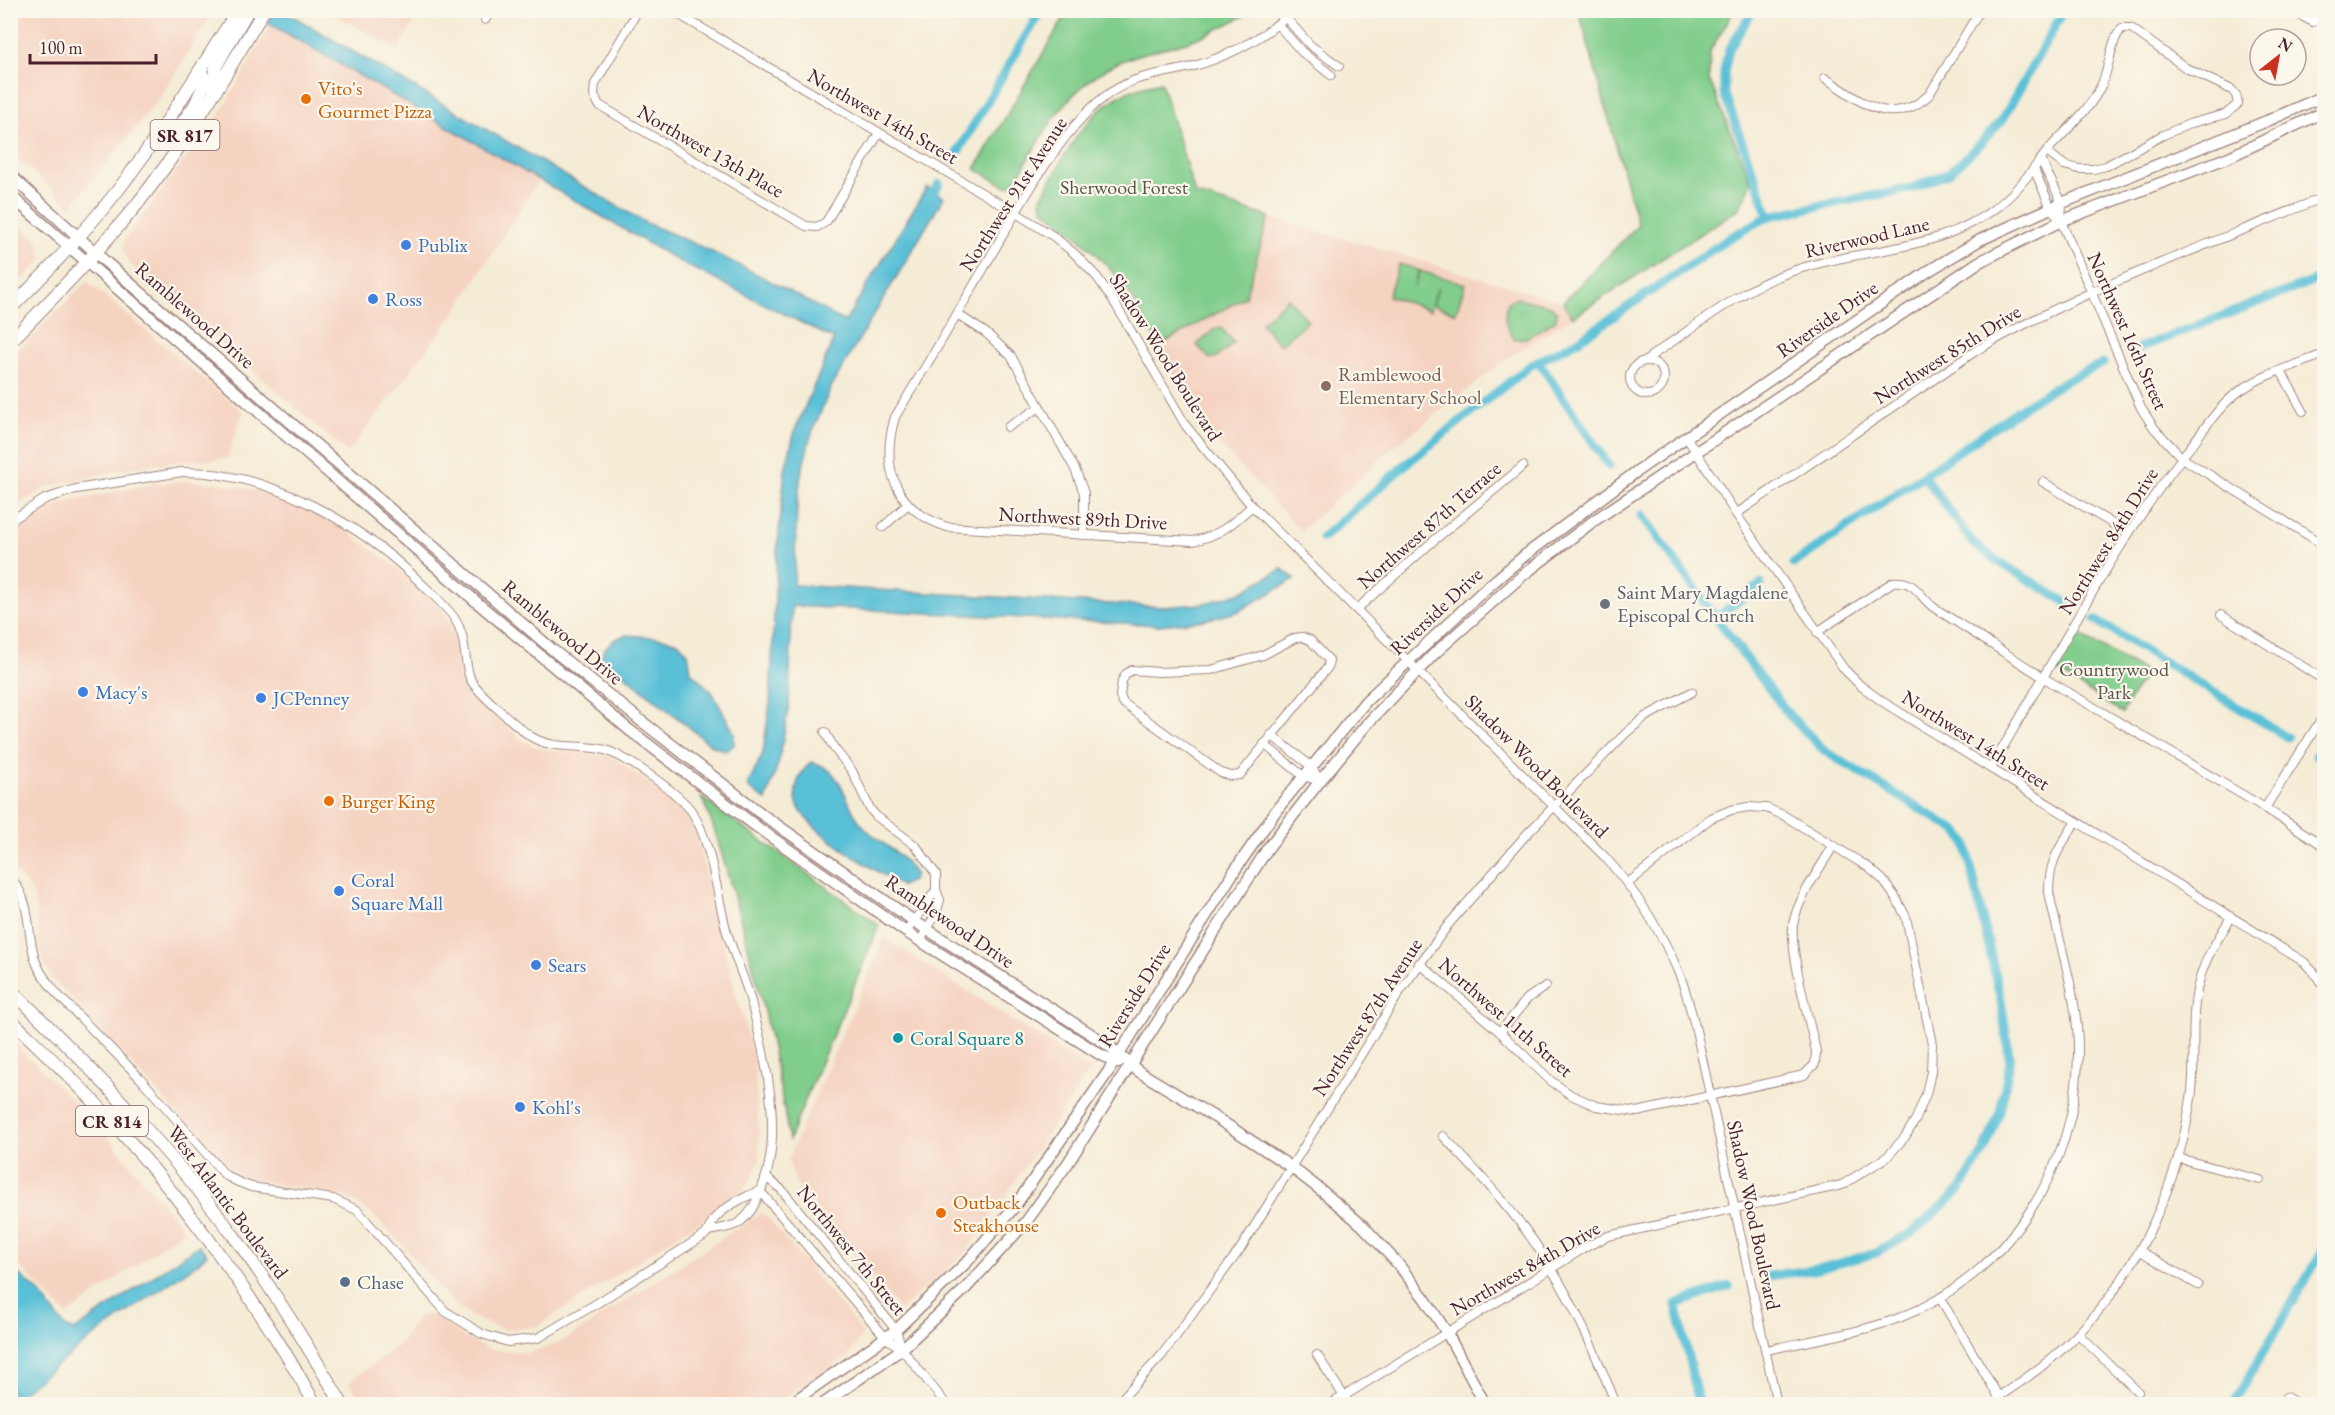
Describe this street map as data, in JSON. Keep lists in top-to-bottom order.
{
  "streets": {
    "main road": ["SR 817", "CR 814", "West Atlantic Boulevard"],
    "street": [
      "Northwest 14th Street",
      "Northwest 13th Place",
      "Northwest 91st Avenue",
      "Riverwood Lane",
      "Ramblewood Drive",
      "Riverside Drive",
      "Northwest 16th Street",
      "Northwest 85th Drive",
      "Shadow Wood Boulevard",
      "Northwest 89th Drive",
      "Northwest 87th Terrace",
      "Northwest 84th Drive",
      "Northwest 87th Avenue",
      "Northwest 11th Street",
      "Northwest 7th Street"
    ]
  },
  "crossings": [
    ["Northwest 14th Street", "Northwest 13th Place"],
    ["Northwest 14th Street", "Northwest 91st Avenue"],
    ["Northwest 14th Street", "Riverside Drive"],
    ["Northwest 14th Street", "Northwest 85th Drive"],
    ["Northwest 14th Street", "Shadow Wood Boulevard"],
    ["Northwest 14th Street", "Northwest 84th Drive"],
    ["SR 817", "Ramblewood Drive"],
    ["Northwest 91st Avenue", "Northwest 89th Drive"],
    ["Riverwood Lane", "Northwest 16th Street"],
    ["Ramblewood Drive", "Riverside Drive"],
    ["Ramblewood Drive", "Northwest 84th Drive"],
    ["Ramblewood Drive", "Northwest 87th Avenue"],
    ["Riverside Drive", "Northwest 16th Street"],
    ["Riverside Drive", "Shadow Wood Boulevard"],
    ["Riverside Drive", "Northwest 7th Street"],
    ["Northwest 16th Street", "Northwest 85th Drive"],
    ["Northwest 16th Street", "Northwest 84th Drive"],
    ["Shadow Wood Boulevard", "Northwest 89th Drive"],
    ["Shadow Wood Boulevard", "Northwest 87th Terrace"],
    ["Shadow Wood Boulevard", "Northwest 84th Drive"],
    ["Shadow Wood Boulevard", "Northwest 87th Avenue"],
    ["Shadow Wood Boulevard", "Northwest 11th Street"],
    ["Northwest 84th Drive", "Northwest 11th Street"],
    ["Northwest 87th Avenue", "Northwest 11th Street"]
  ],
  "parks": ["Sherwood Forest", "Countrywood Park"],
  "places": [
    "Vito's Gourmet Pizza",
    "Publix",
    "Ross",
    "Ramblewood Elementary School",
    "Saint Mary Magdalene Episcopal Church",
    "Macy's",
    "JCPenney",
    "Burger King",
    "Coral Square Mall",
    "Sears",
    "Coral Square 8",
    "Kohl's",
    "Outback Steakhouse",
    "Chase"
  ],
  "scale_bar": "100 m",
  "north": "top right"
}
